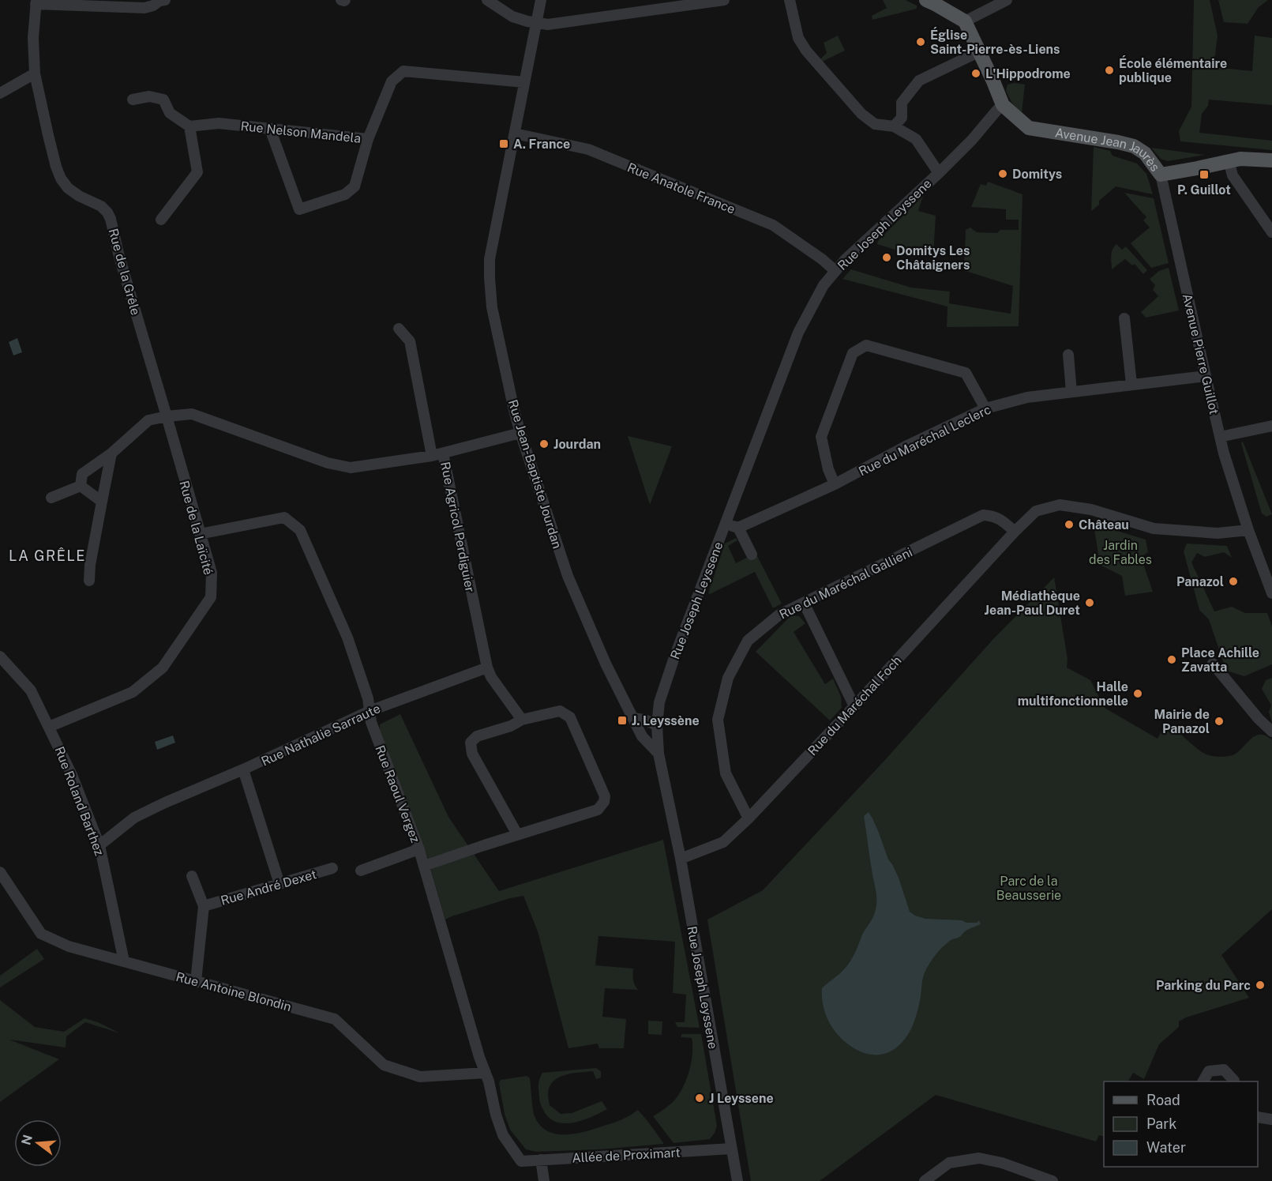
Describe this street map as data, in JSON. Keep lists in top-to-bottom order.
{
  "streets": {
    "main road": ["Avenue Jean Jaurès"],
    "street": [
      "Rue Nelson Mandela",
      "Rue Anatole France",
      "Rue Joseph Leyssene",
      "Rue de la Grêle",
      "Avenue Pierre Guillot",
      "Rue du Maréchal Leclerc",
      "Rue Jean-Baptiste Jourdan",
      "Rue Agricol Perdiguier",
      "Rue de la Laïcité",
      "Rue du Maréchal Gallieni",
      "Rue du Maréchal Foch",
      "Rue Nathalie Sarraute",
      "Rue Raoul Vergez",
      "Rue Roland Barthez",
      "Rue André Dexet",
      "Rue Antoine Blondin",
      "Allée de Proximart"
    ]
  },
  "crossings": [
    ["Rue Nelson Mandela", "Rue Jean-Baptiste Jourdan"],
    ["Avenue Jean Jaurès", "Rue Joseph Leyssene"],
    ["Avenue Jean Jaurès", "Avenue Pierre Guillot"],
    ["Rue Anatole France", "Rue Joseph Leyssene"],
    ["Rue Anatole France", "Rue Jean-Baptiste Jourdan"],
    ["Rue Joseph Leyssene", "Rue Jean-Baptiste Jourdan"],
    ["Rue Joseph Leyssene", "Rue du Maréchal Foch"],
    ["Rue Joseph Leyssene", "Allée de Proximart"],
    ["Rue de la Grêle", "Rue de la Laïcité"],
    ["Avenue Pierre Guillot", "Rue du Maréchal Leclerc"],
    ["Avenue Pierre Guillot", "Rue du Maréchal Foch"],
    ["Rue Agricol Perdiguier", "Rue Nathalie Sarraute"],
    ["Rue de la Laïcité", "Rue Raoul Vergez"],
    ["Rue de la Laïcité", "Rue Roland Barthez"],
    ["Rue du Maréchal Gallieni", "Rue du Maréchal Foch"],
    ["Rue Nathalie Sarraute", "Rue Raoul Vergez"],
    ["Rue Nathalie Sarraute", "Rue Roland Barthez"],
    ["Rue Raoul Vergez", "Rue Antoine Blondin"],
    ["Rue Raoul Vergez", "Allée de Proximart"],
    ["Rue Roland Barthez", "Rue Antoine Blondin"],
    ["Rue André Dexet", "Rue Antoine Blondin"]
  ],
  "districts": ["LA GRÊLE"],
  "parks": ["Jardin des Fables", "Parc de la Beausserie"],
  "places": {
    "other": [
      "Église Saint-Pierre-ès-Liens",
      "École élémentaire publique",
      "L'Hippodrome",
      "Domitys",
      "Domitys Les Châtaigners",
      "Jourdan",
      "Château",
      "Panazol",
      "Médiathèque Jean-Paul Duret",
      "Place Achille Zavatta",
      "Halle multifonctionnelle",
      "Mairie de Panazol",
      "Parking du Parc",
      "J Leyssene"
    ],
    "transit": ["A. France", "P. Guillot", "J. Leyssène"]
  },
  "legend": ["Road", "Park", "Water"],
  "north": "left"
}
